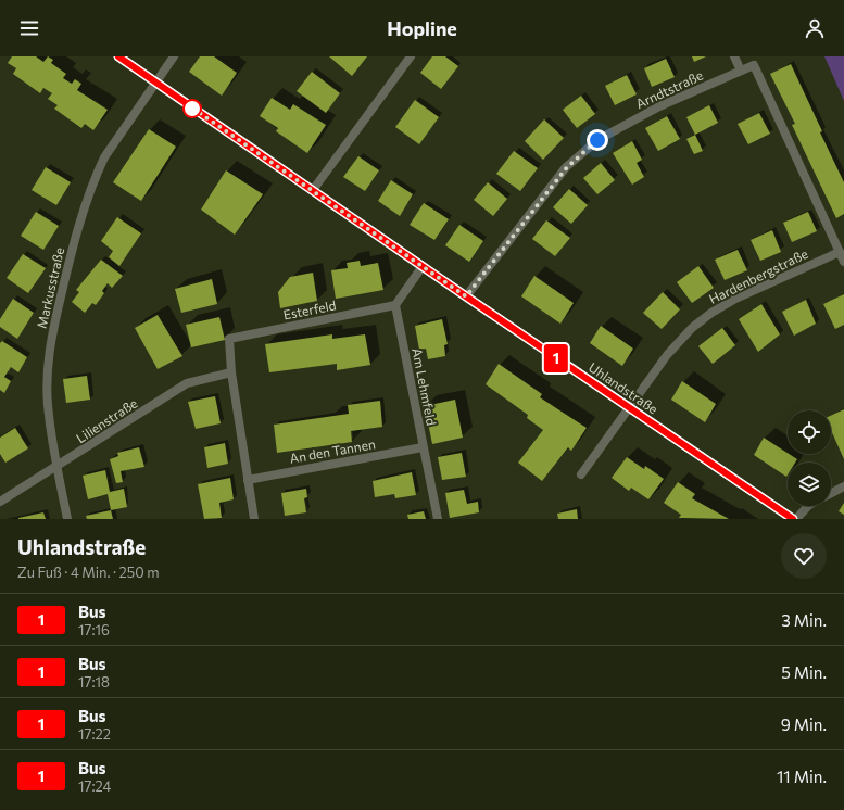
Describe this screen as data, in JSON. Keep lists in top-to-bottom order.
{
  "streets": {
    "street": [
      "Arndtstraße",
      "Hardenbergstraße",
      "Markusstraße",
      "Esterfeld",
      "Am Lehmfeld",
      "Uhlandstraße",
      "Lilienstraße",
      "An den Tannen"
    ]
  },
  "crossings": [
    ["Arndtstraße", "Hardenbergstraße"],
    ["Arndtstraße", "Uhlandstraße"],
    ["Hardenbergstraße", "Uhlandstraße"],
    ["Markusstraße", "Uhlandstraße"],
    ["Markusstraße", "Lilienstraße"],
    ["Esterfeld", "Am Lehmfeld"],
    ["Esterfeld", "Lilienstraße"],
    ["Am Lehmfeld", "An den Tannen"]
  ],
  "lines": ["bus line 1"],
  "page": {
    "header": "Hopline",
    "on_map": "1",
    "heading": ["Uhlandstraße", "Zu Fuß · 4 Min. · 250 m"],
    "list": [
      {
        "mark": "1",
        "name": "Bus",
        "note": "17:16",
        "value": "3 Min."
      },
      {
        "mark": "1",
        "name": "Bus",
        "note": "17:18",
        "value": "5 Min."
      },
      {
        "mark": "1",
        "name": "Bus",
        "note": "17:22",
        "value": "9 Min."
      },
      {
        "mark": "1",
        "name": "Bus",
        "note": "17:24",
        "value": "11 Min."
      }
    ]
  }
}
